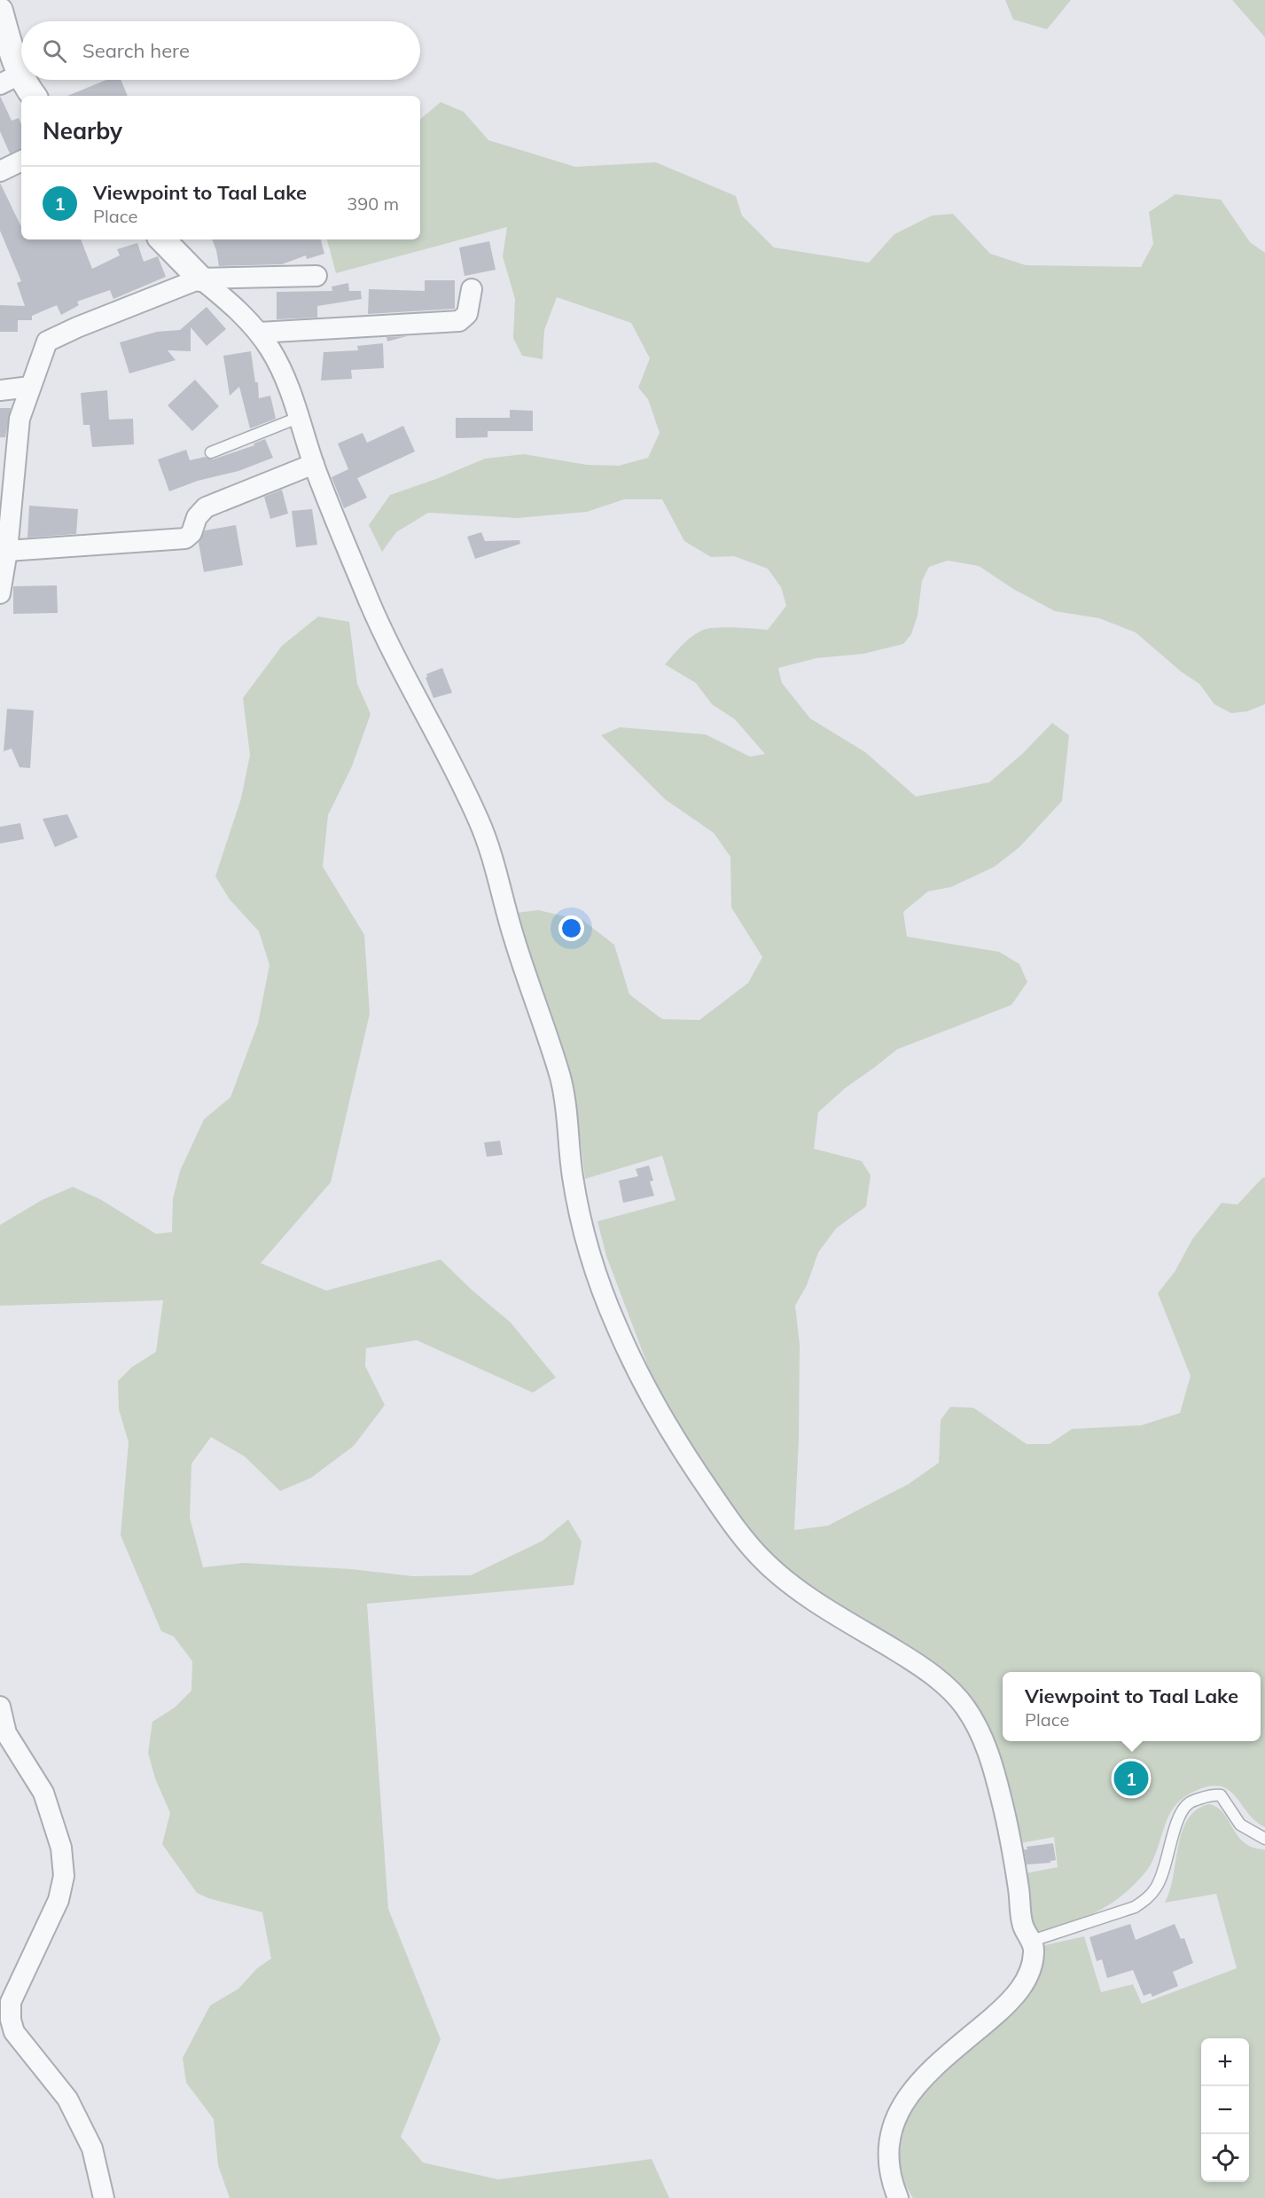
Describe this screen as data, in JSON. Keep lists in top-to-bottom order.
{
  "page": {
    "search": "Search here",
    "heading": "Nearby",
    "list": [
      {
        "mark": "1",
        "name": "Viewpoint to Taal Lake",
        "note": "Place",
        "value": "390 m"
      }
    ],
    "popup": ["Viewpoint to Taal Lake", "Place"],
    "pins": "1",
    "map_buttons": ["+", "−"]
  }
}
